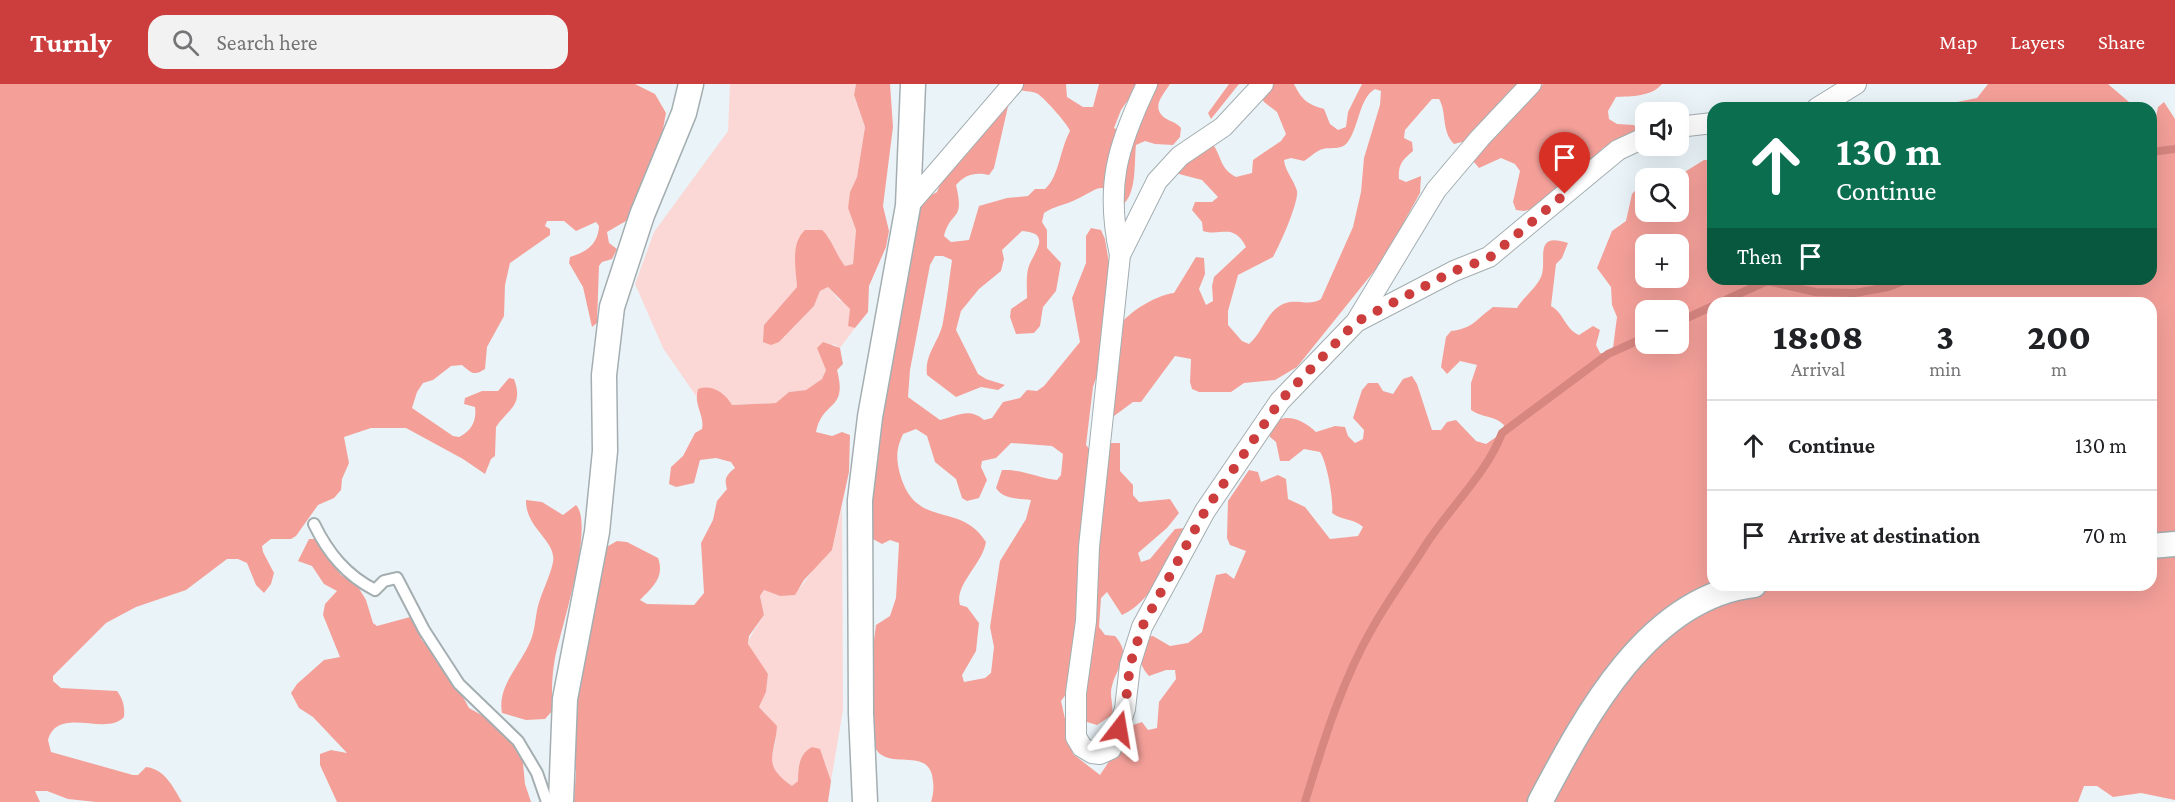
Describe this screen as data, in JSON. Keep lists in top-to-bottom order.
{
  "page": {
    "header": "Turnly",
    "search": "Search here",
    "nav": ["Map", "Layers", "Share"],
    "map_buttons": ["+", "−"],
    "turn": ["130 m", "Continue"],
    "then": "Then",
    "eta": [
      "18:08",
      "Arrival",
      "3",
      "min",
      "200",
      "m"
    ],
    "list": [
      {
        "name": "Continue",
        "value": "130 m"
      },
      {
        "name": "Arrive at destination",
        "value": "70 m"
      }
    ]
  }
}
